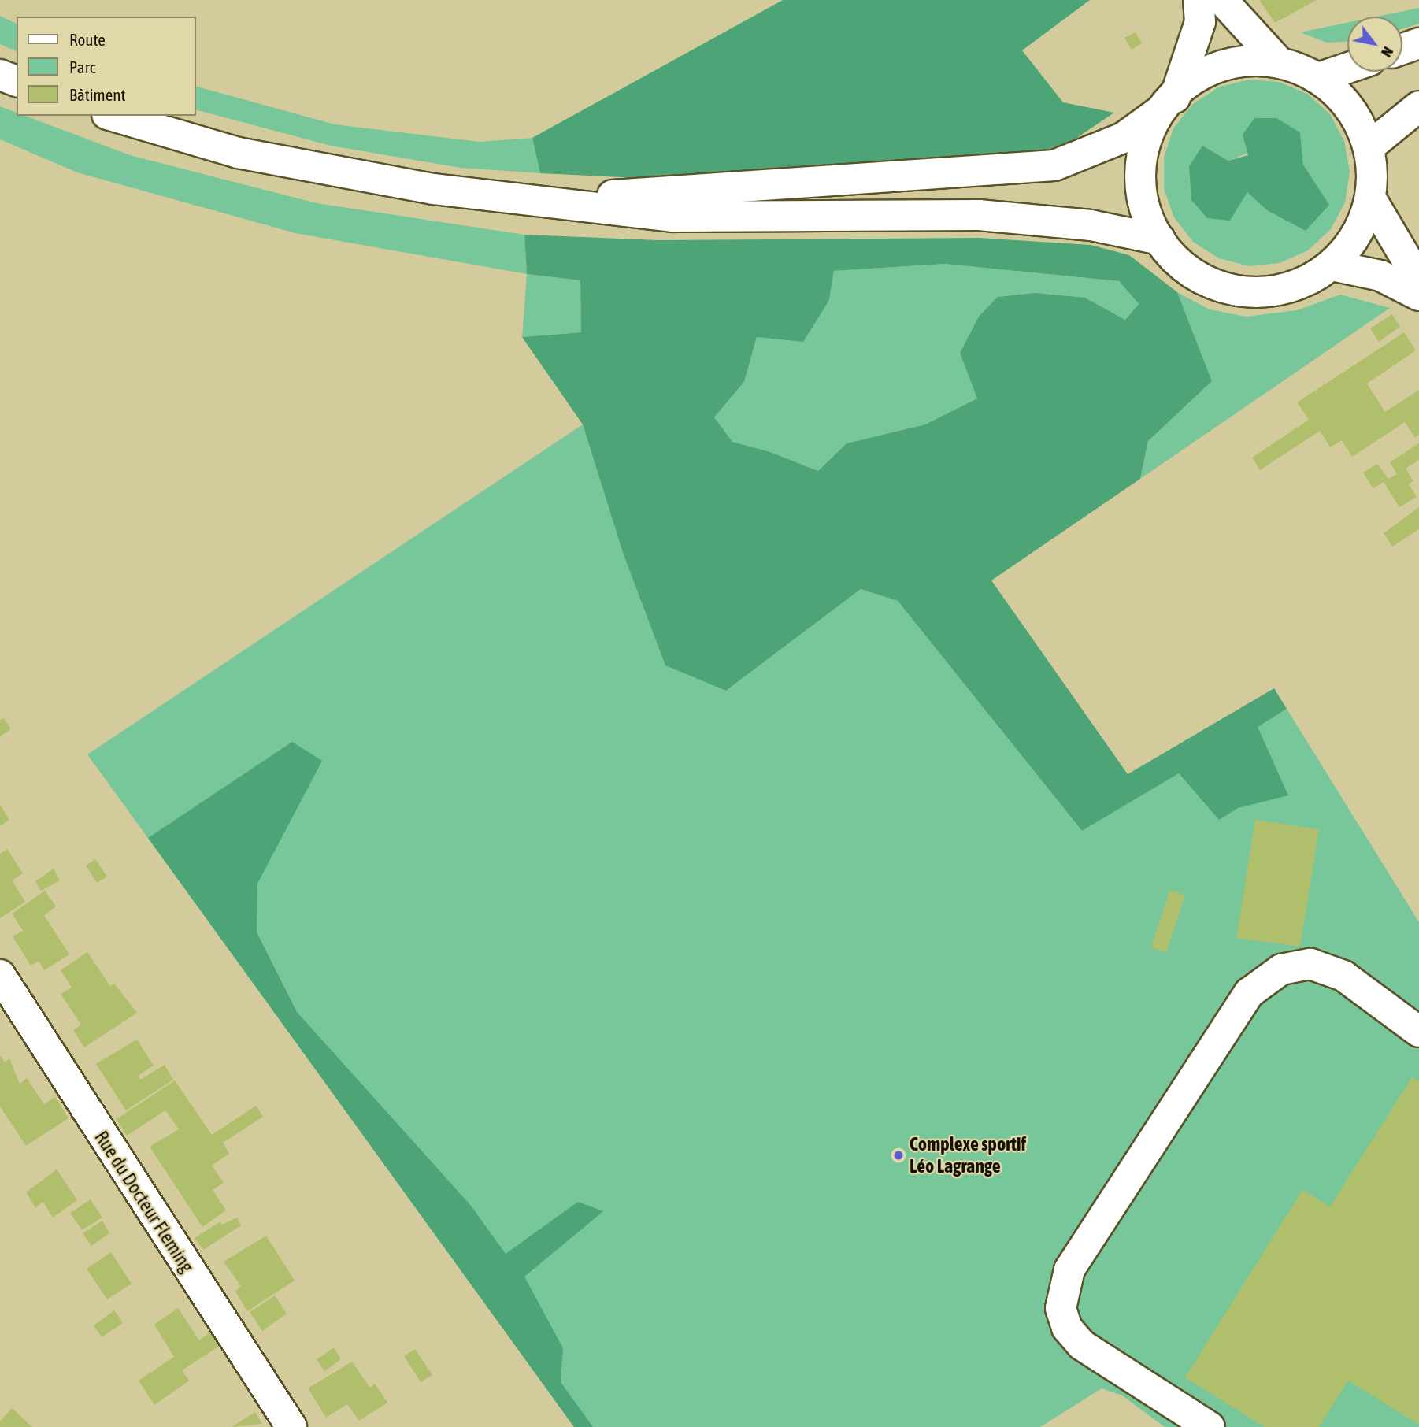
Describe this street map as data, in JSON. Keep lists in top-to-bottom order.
{
  "streets": {
    "main road": ["Rue du Docteur Fleming"]
  },
  "places": ["Complexe sportif Léo Lagrange"],
  "legend": ["Route", "Parc", "Bâtiment"],
  "north": "bottom right"
}
